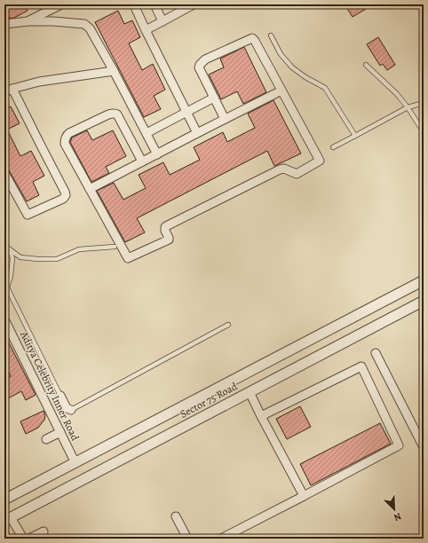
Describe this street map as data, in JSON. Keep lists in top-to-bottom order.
{
  "streets": {
    "street": ["Aditya Celebrity Inner Road", "Sector 75 Road"]
  },
  "crossings": [
    ["Aditya Celebrity Inner Road", "Sector 75 Road"]
  ],
  "north": "bottom right"
}
